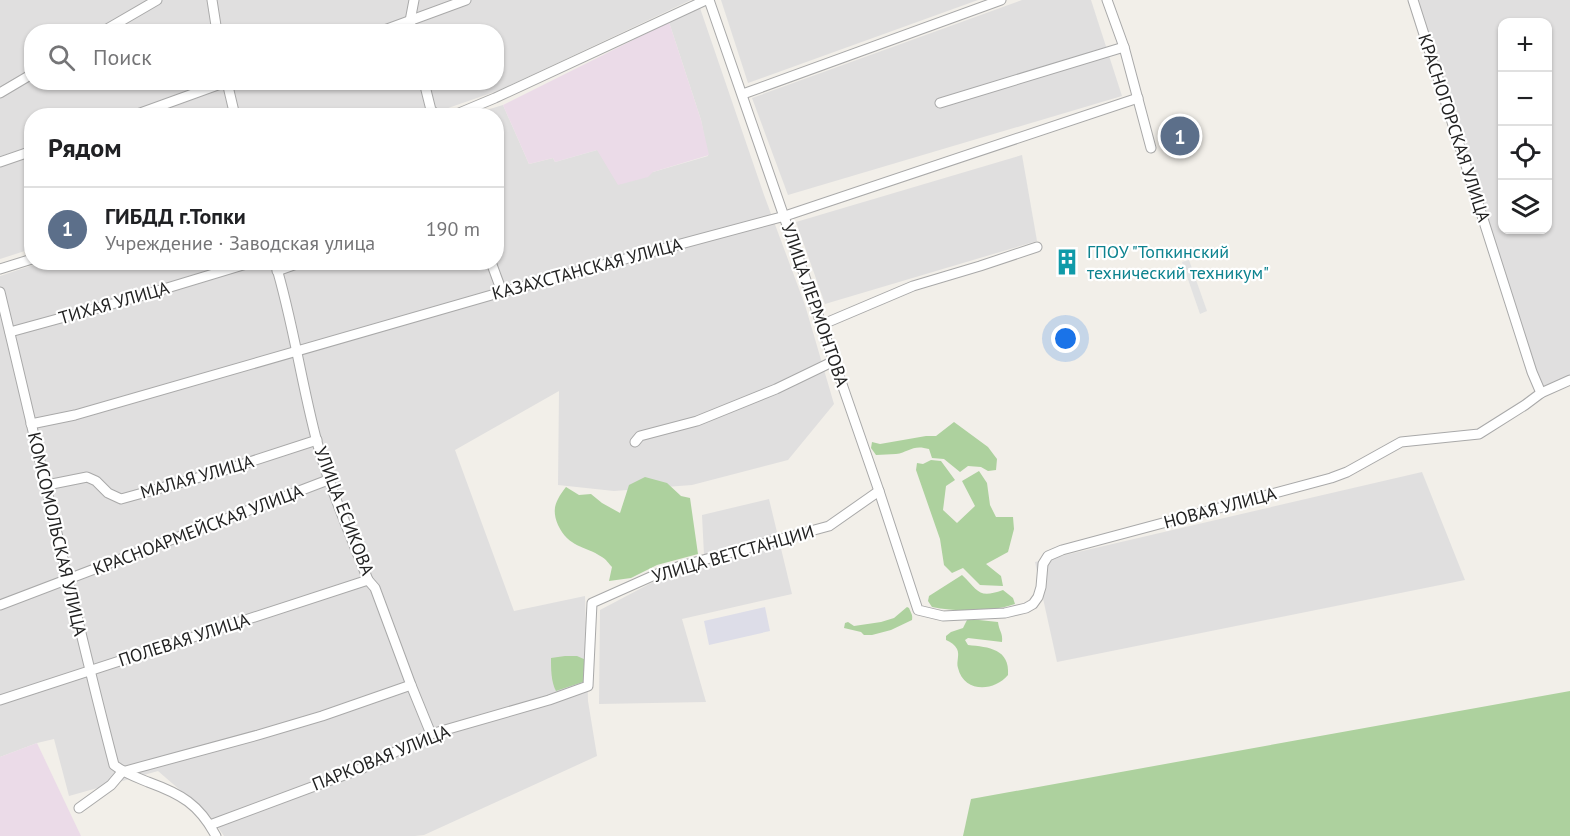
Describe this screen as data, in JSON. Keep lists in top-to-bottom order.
{
  "streets": {
    "street": [
      "КРАСНОГОРСКАЯ УЛИЦА",
      "КАЗАХСТАНСКАЯ УЛИЦА",
      "ТИХАЯ УЛИЦА",
      "УЛИЦА ЛЕРМОНТОВА",
      "МАЛАЯ УЛИЦА",
      "НОВАЯ УЛИЦА",
      "УЛИЦА ЕСИКОВА",
      "КРАСНОАРМЕЙСКАЯ УЛИЦА",
      "КОМСОМОЛЬСКАЯ УЛИЦА",
      "УЛИЦА ВЕТСТАНЦИИ",
      "ПОЛЕВАЯ УЛИЦА",
      "ПАРКОВАЯ УЛИЦА"
    ]
  },
  "crossings": [
    ["КРАСНОГОРСКАЯ УЛИЦА", "НОВАЯ УЛИЦА"],
    ["КАЗАХСТАНСКАЯ УЛИЦА", "УЛИЦА ЛЕРМОНТОВА"],
    ["КАЗАХСТАНСКАЯ УЛИЦА", "УЛИЦА ЕСИКОВА"],
    ["КАЗАХСТАНСКАЯ УЛИЦА", "КОМСОМОЛЬСКАЯ УЛИЦА"],
    ["ТИХАЯ УЛИЦА", "КОМСОМОЛЬСКАЯ УЛИЦА"],
    ["УЛИЦА ЛЕРМОНТОВА", "НОВАЯ УЛИЦА"],
    ["УЛИЦА ЛЕРМОНТОВА", "УЛИЦА ВЕТСТАНЦИИ"],
    ["МАЛАЯ УЛИЦА", "УЛИЦА ЕСИКОВА"],
    ["МАЛАЯ УЛИЦА", "КОМСОМОЛЬСКАЯ УЛИЦА"],
    ["УЛИЦА ЕСИКОВА", "КРАСНОАРМЕЙСКАЯ УЛИЦА"],
    ["УЛИЦА ЕСИКОВА", "ПОЛЕВАЯ УЛИЦА"],
    ["УЛИЦА ЕСИКОВА", "ПАРКОВАЯ УЛИЦА"],
    ["КРАСНОАРМЕЙСКАЯ УЛИЦА", "КОМСОМОЛЬСКАЯ УЛИЦА"],
    ["КОМСОМОЛЬСКАЯ УЛИЦА", "ПОЛЕВАЯ УЛИЦА"],
    ["УЛИЦА ВЕТСТАНЦИИ", "ПАРКОВАЯ УЛИЦА"]
  ],
  "places": {
    "building": ["ГПОУ \"Топкинский технический техникум\""]
  },
  "page": {
    "map_buttons": ["+", "−"],
    "search": "Поиск",
    "heading": "Рядом",
    "pins": "1",
    "list": [
      {
        "mark": "1",
        "name": "ГИБДД г.Топки",
        "note": "Учреждение · Заводская улица",
        "value": "190 m"
      }
    ]
  }
}
